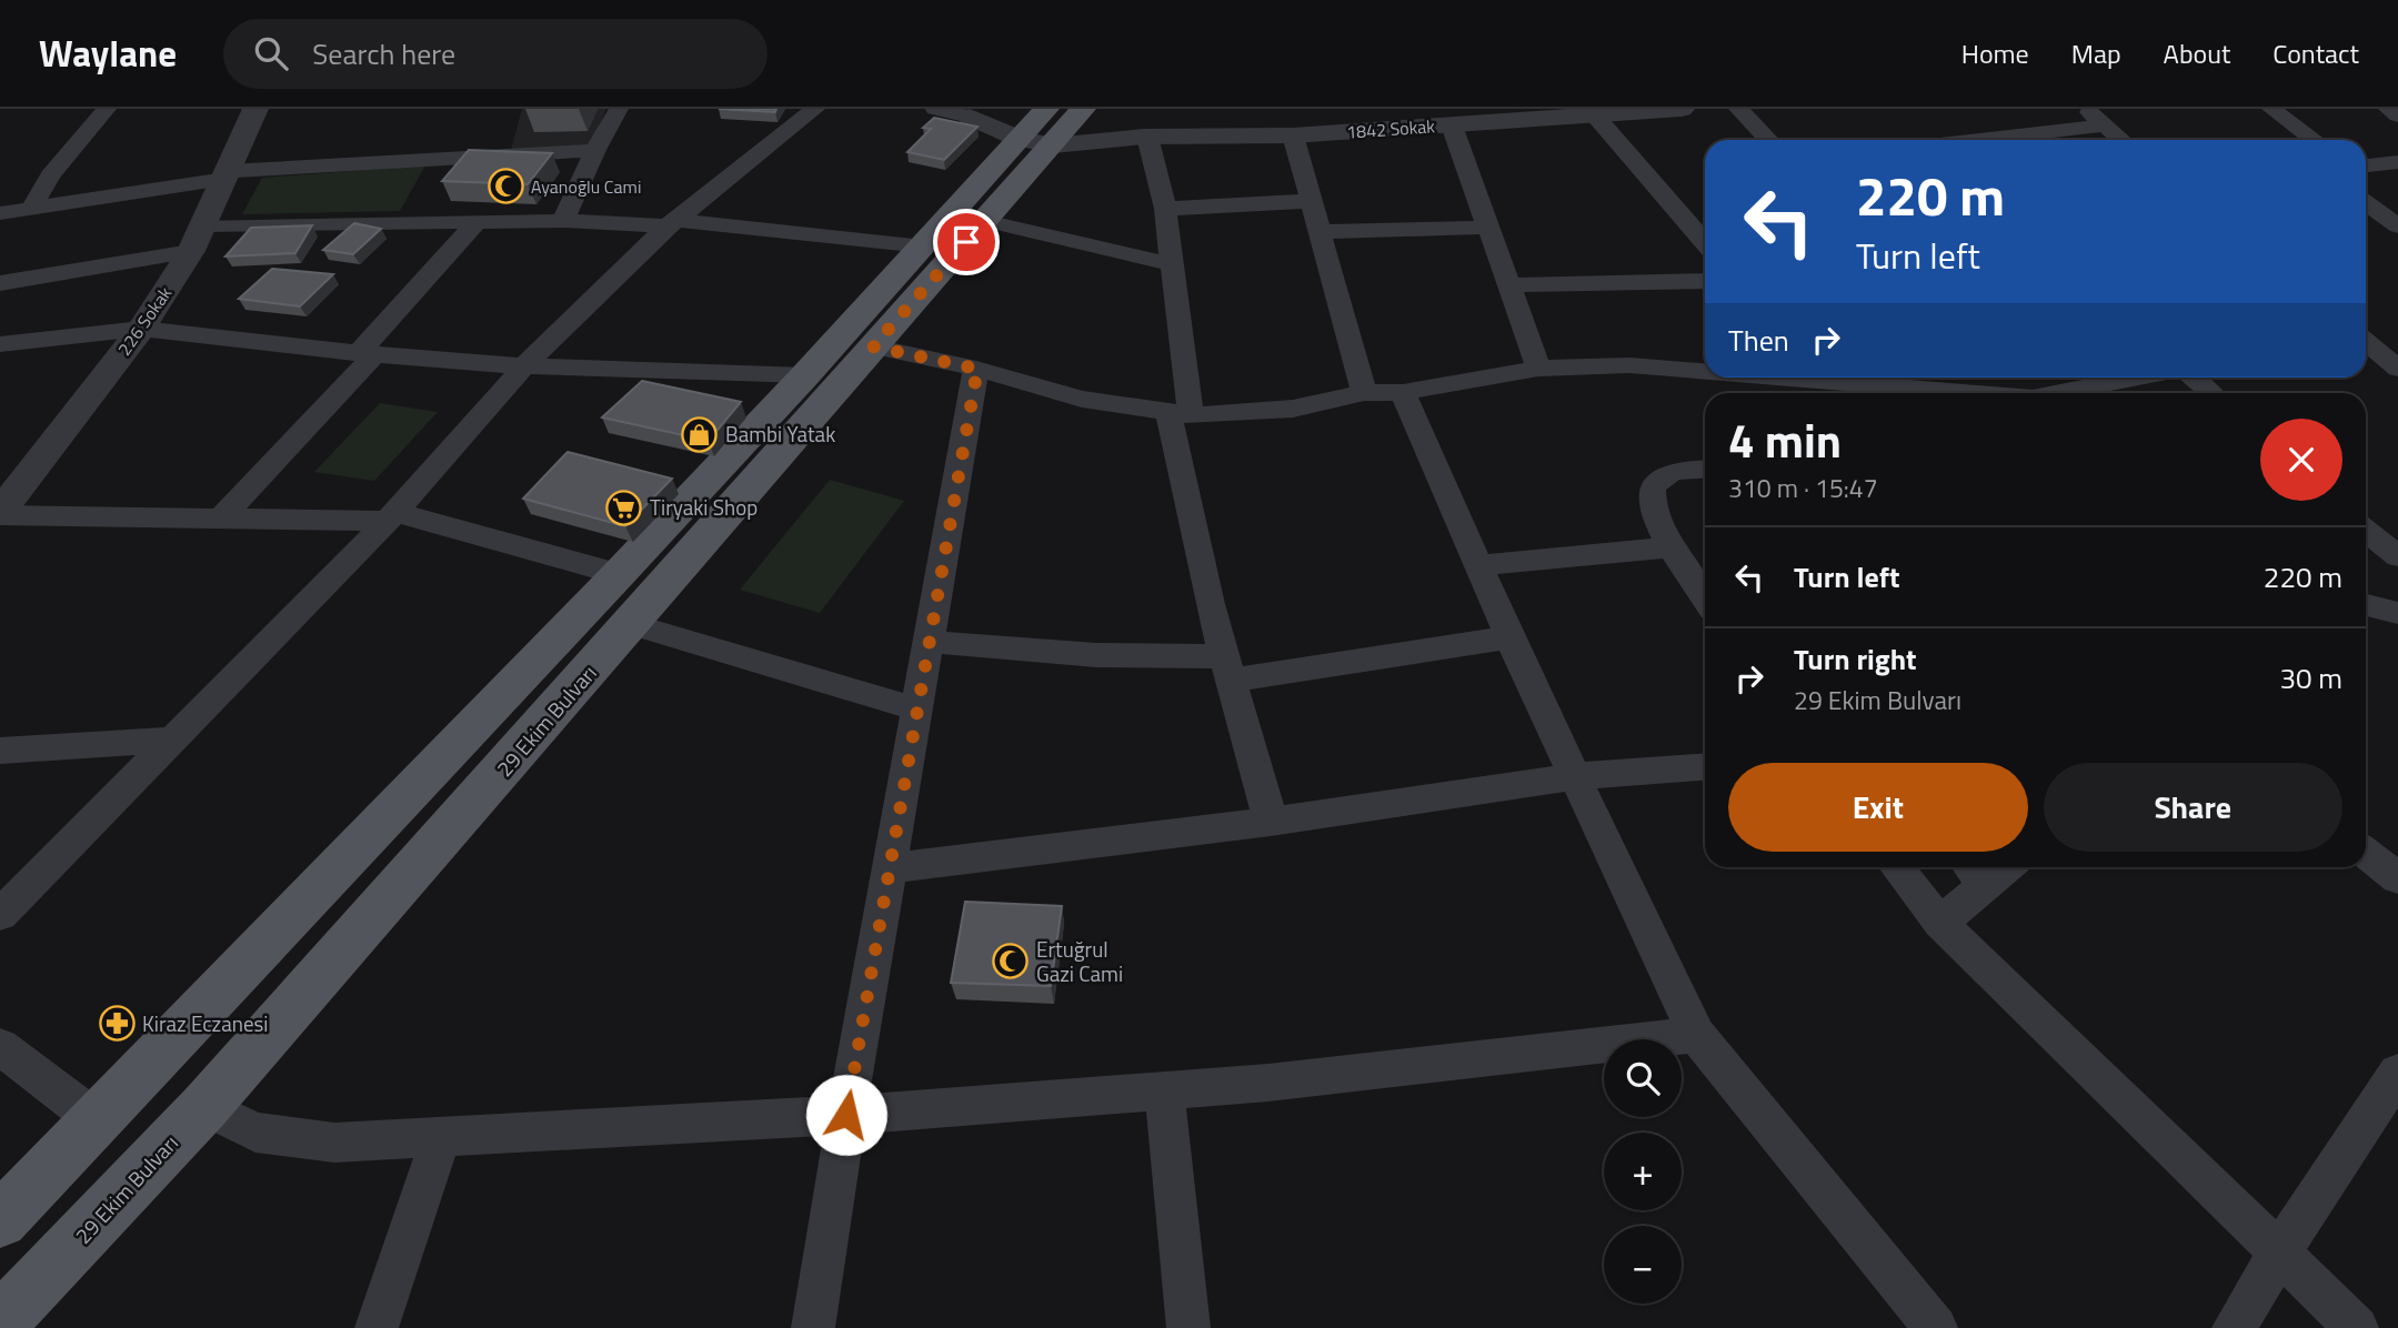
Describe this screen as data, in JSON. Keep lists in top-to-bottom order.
{
  "streets": {
    "main road": ["29 Ekim Bulvarı"],
    "street": ["1842 Sokak", "226 Sokak"]
  },
  "crossings": [
    ["1842 Sokak", "29 Ekim Bulvarı"]
  ],
  "places": {
    "mosque": ["Ayanoğlu Cami", "Ertuğrul Gazi Cami"],
    "shop": ["Bambi Yatak"],
    "supermarket": ["Tiryaki Shop"],
    "pharmacy": ["Kiraz Eczanesi"]
  },
  "page": {
    "header": "Waylane",
    "search": "Search here",
    "nav": [
      "Home",
      "Map",
      "About",
      "Contact"
    ],
    "turn": ["220 m", "Turn left"],
    "then": "Then",
    "heading": ["4 min", "310 m · 15:47"],
    "list": [
      {
        "name": "Turn left",
        "value": "220 m"
      },
      {
        "name": "Turn right",
        "note": "29 Ekim Bulvarı",
        "value": "30 m"
      }
    ],
    "buttons": ["Exit", "Share"],
    "map_buttons": ["+", "−"]
  }
}
